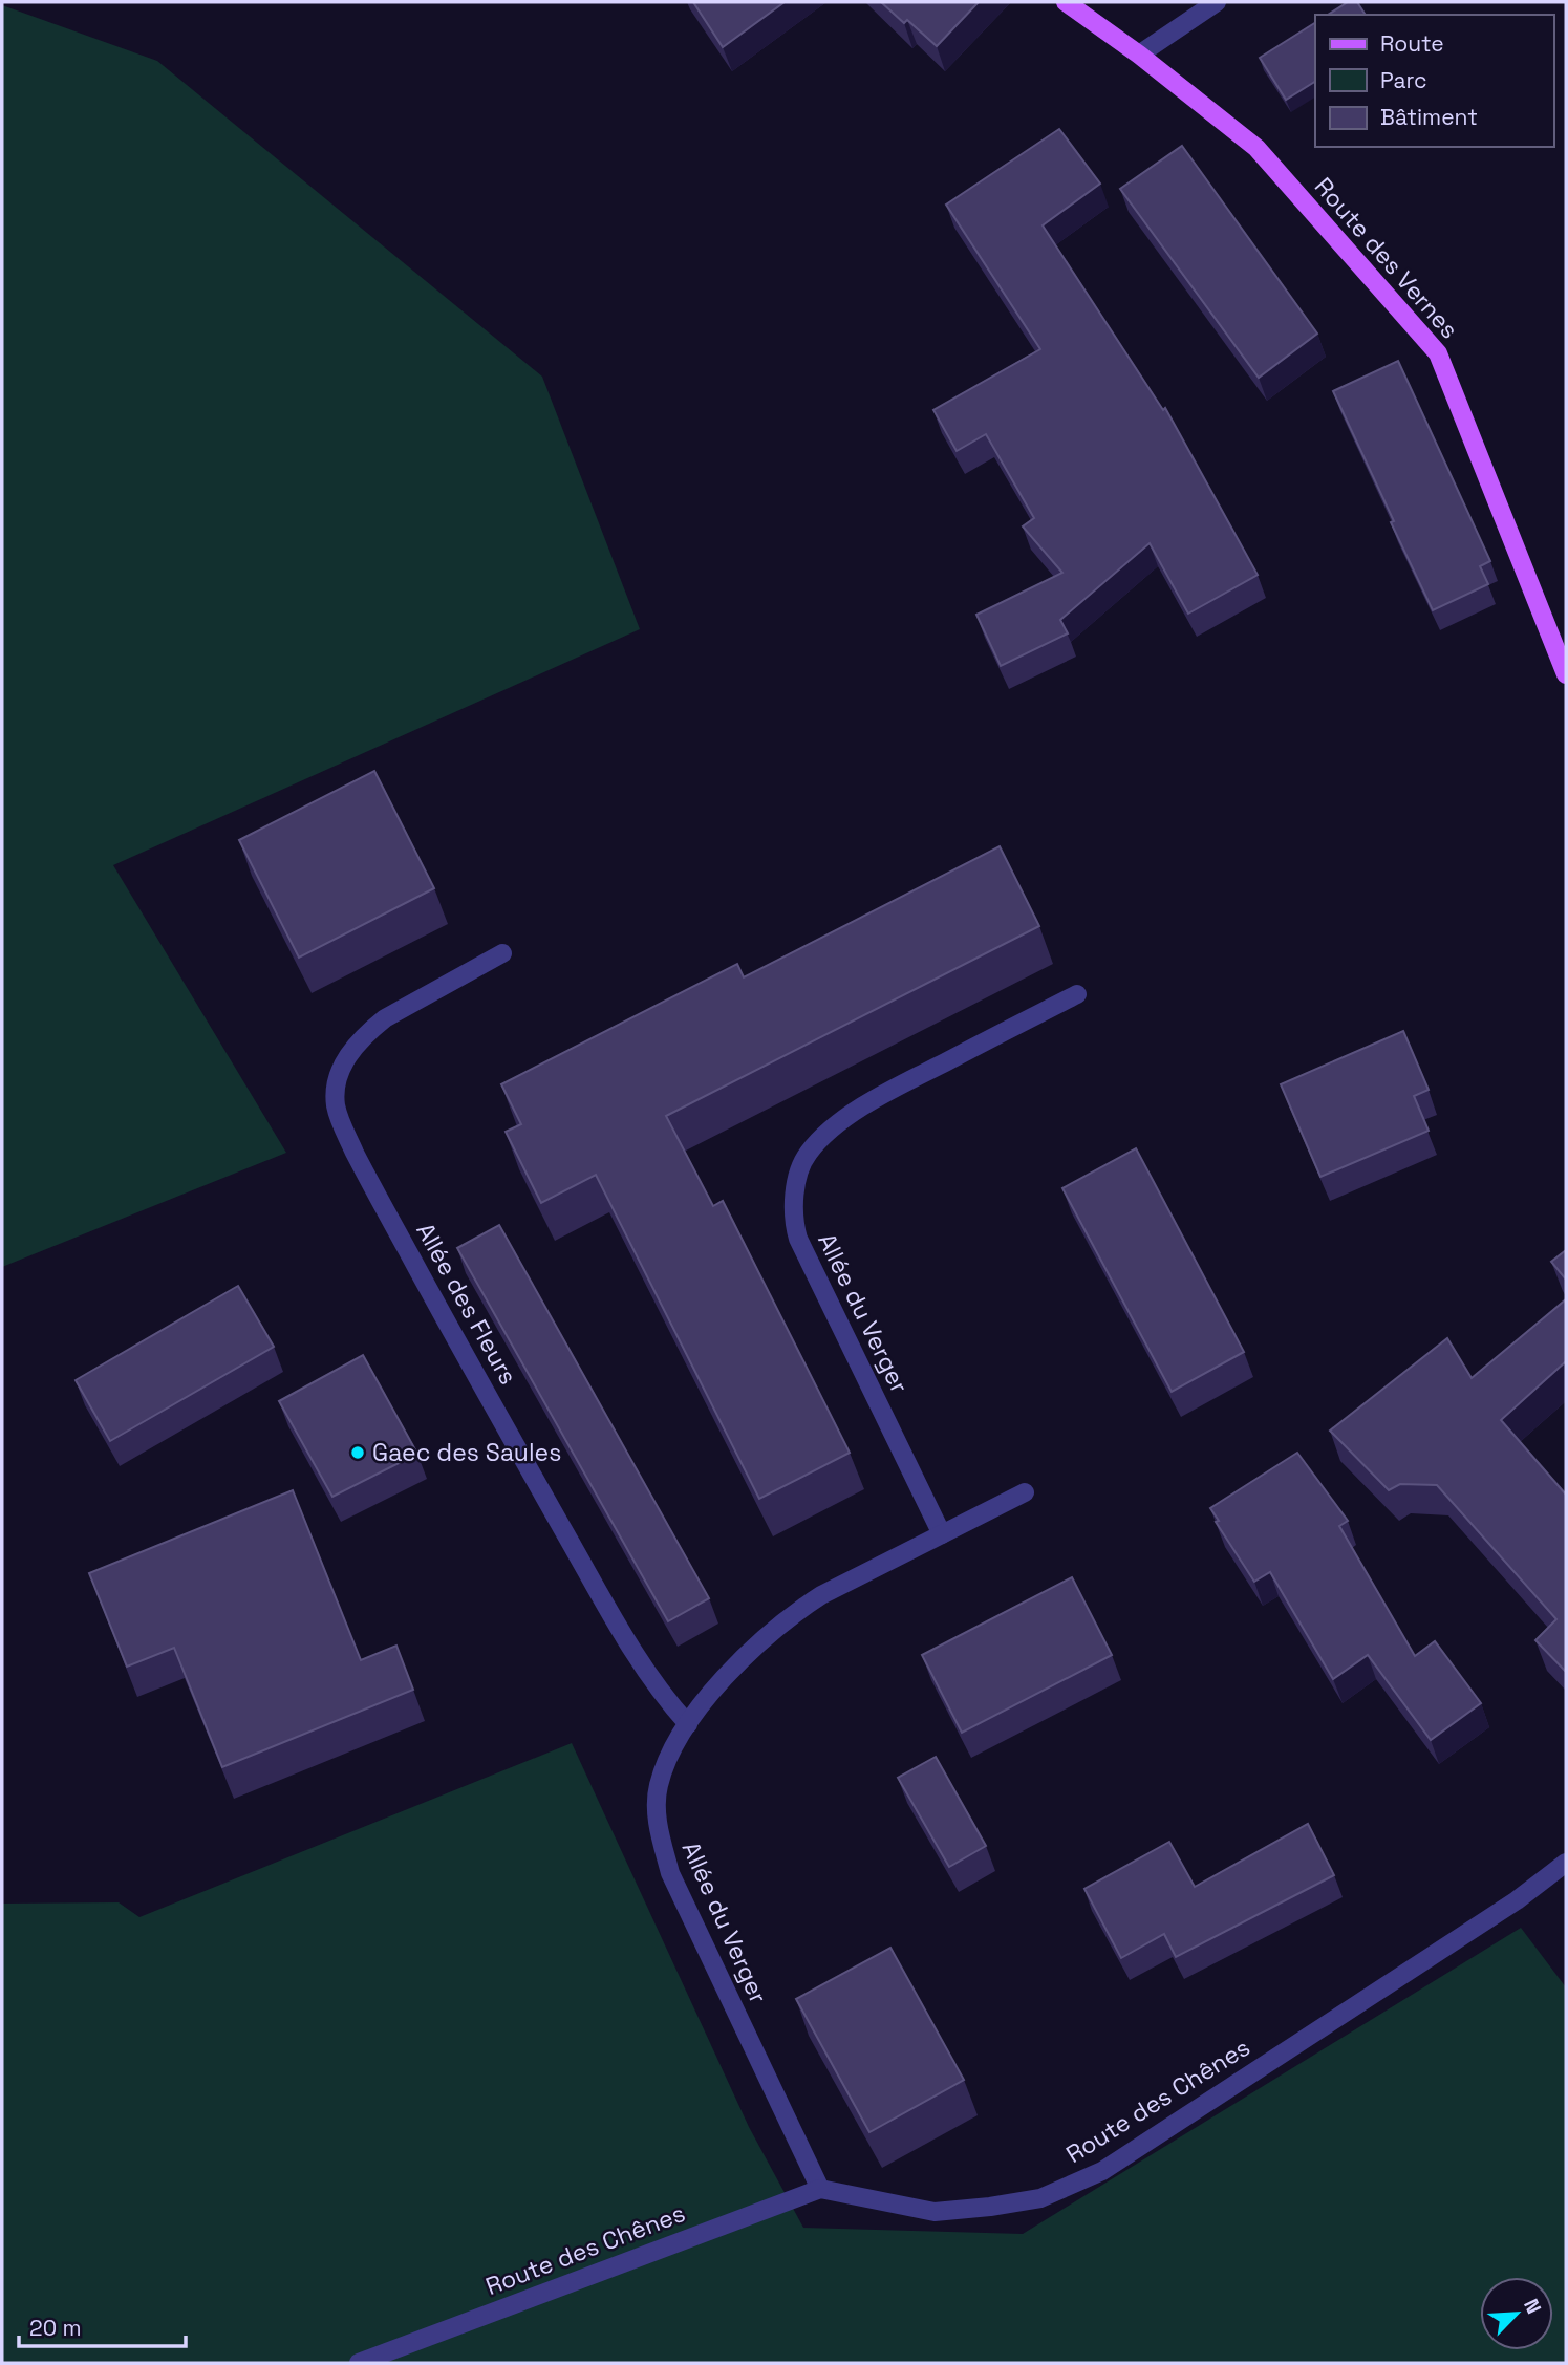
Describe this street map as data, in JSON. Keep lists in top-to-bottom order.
{
  "streets": {
    "main road": ["Route des Vernes"],
    "street": ["Allée des Fleurs", "Allée du Verger", "Route des Chênes"]
  },
  "crossings": [
    ["Allée des Fleurs", "Allée du Verger"],
    ["Allée du Verger", "Route des Chênes"]
  ],
  "places": ["Gaec des Saules"],
  "legend": ["Route", "Parc", "Bâtiment"],
  "scale_bar": "20 m",
  "north": "top right"
}
